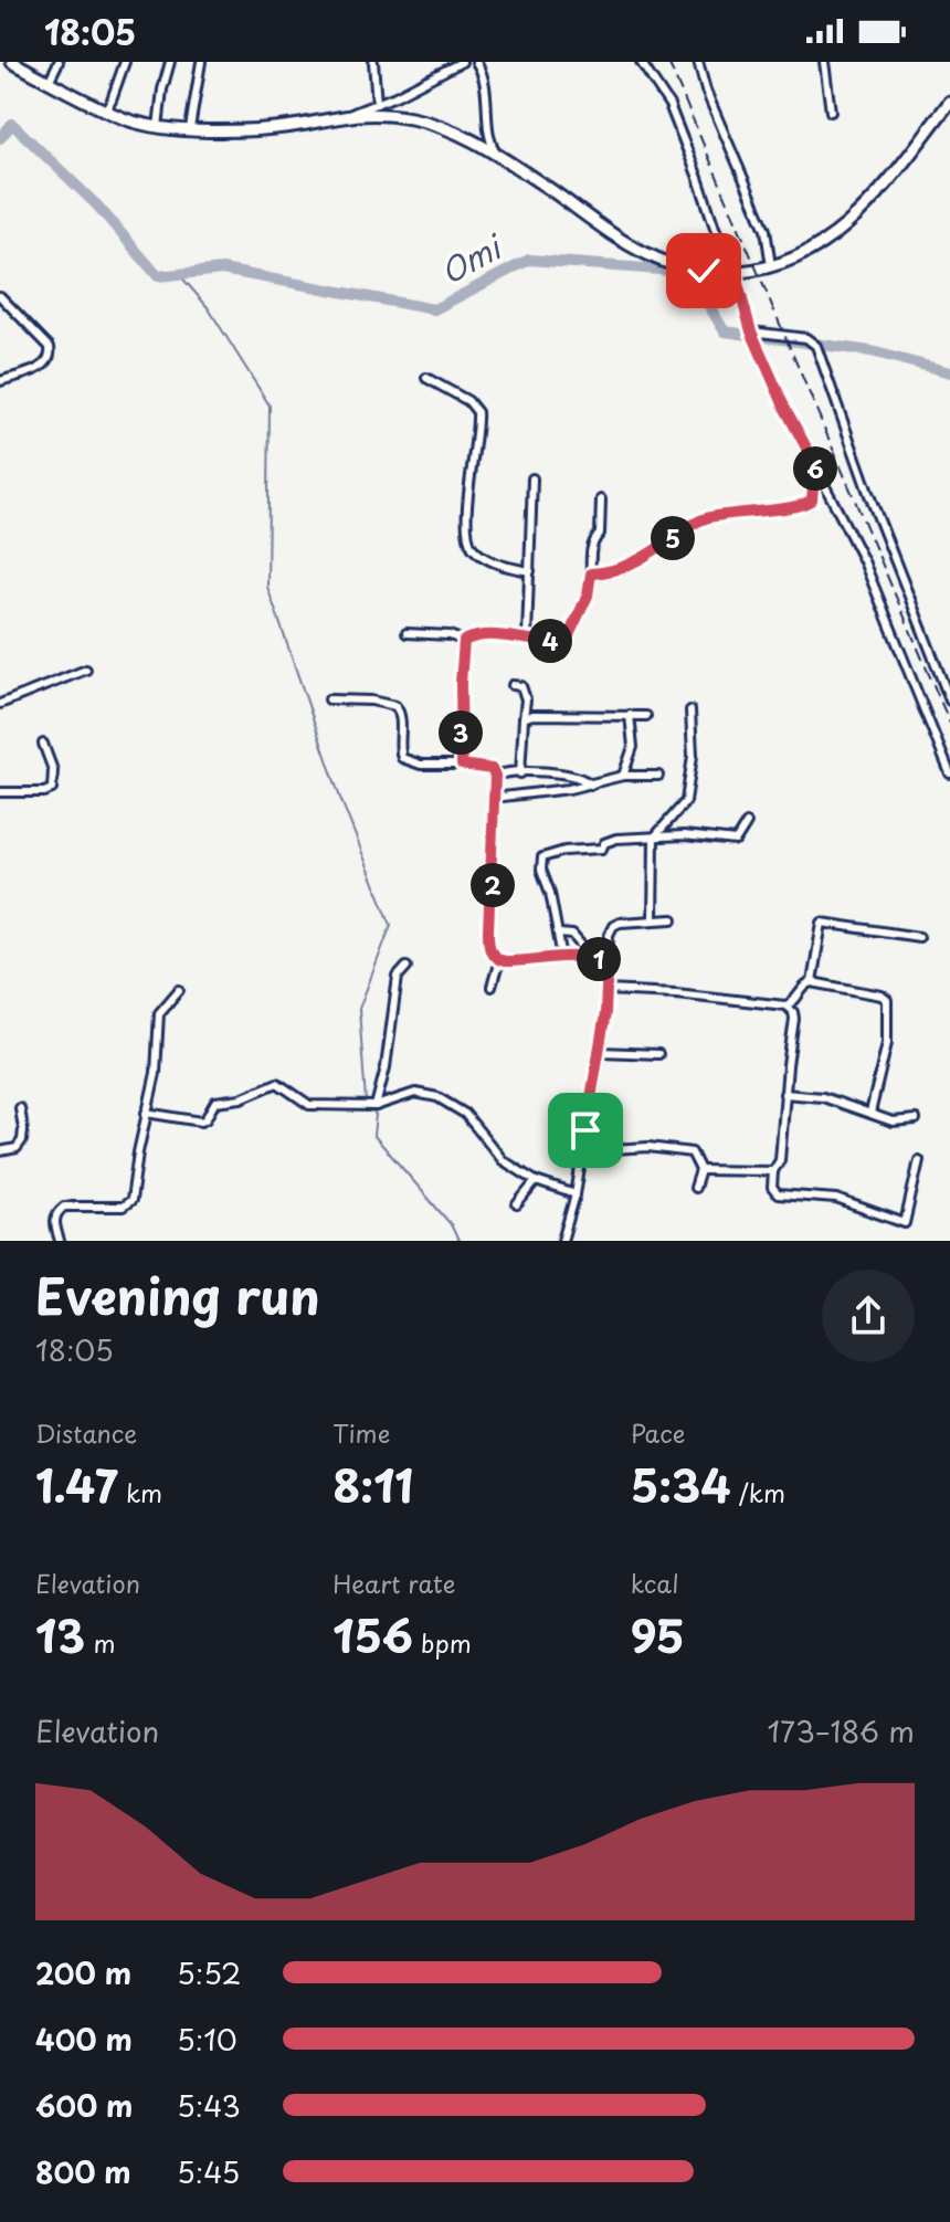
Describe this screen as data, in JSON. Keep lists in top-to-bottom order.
{
  "water": ["Omi"],
  "page": {
    "status": "18:05",
    "pins": [
      "6",
      "5",
      "4",
      "3",
      "2",
      "1"
    ],
    "heading": ["Evening run", "18:05"],
    "stats": [
      ["Distance", "1.47 km"],
      ["Time", "8:11"],
      ["Pace", "5:34 /km"],
      ["Elevation", "13 m"],
      ["Heart rate", "156 bpm"],
      ["kcal", "95"]
    ],
    "chart": ["Elevation", "173–186 m"],
    "list": [
      {
        "name": "200 m",
        "note": "5:52"
      },
      {
        "name": "400 m",
        "note": "5:10"
      },
      {
        "name": "600 m",
        "note": "5:43"
      },
      {
        "name": "800 m",
        "note": "5:45"
      }
    ]
  }
}
